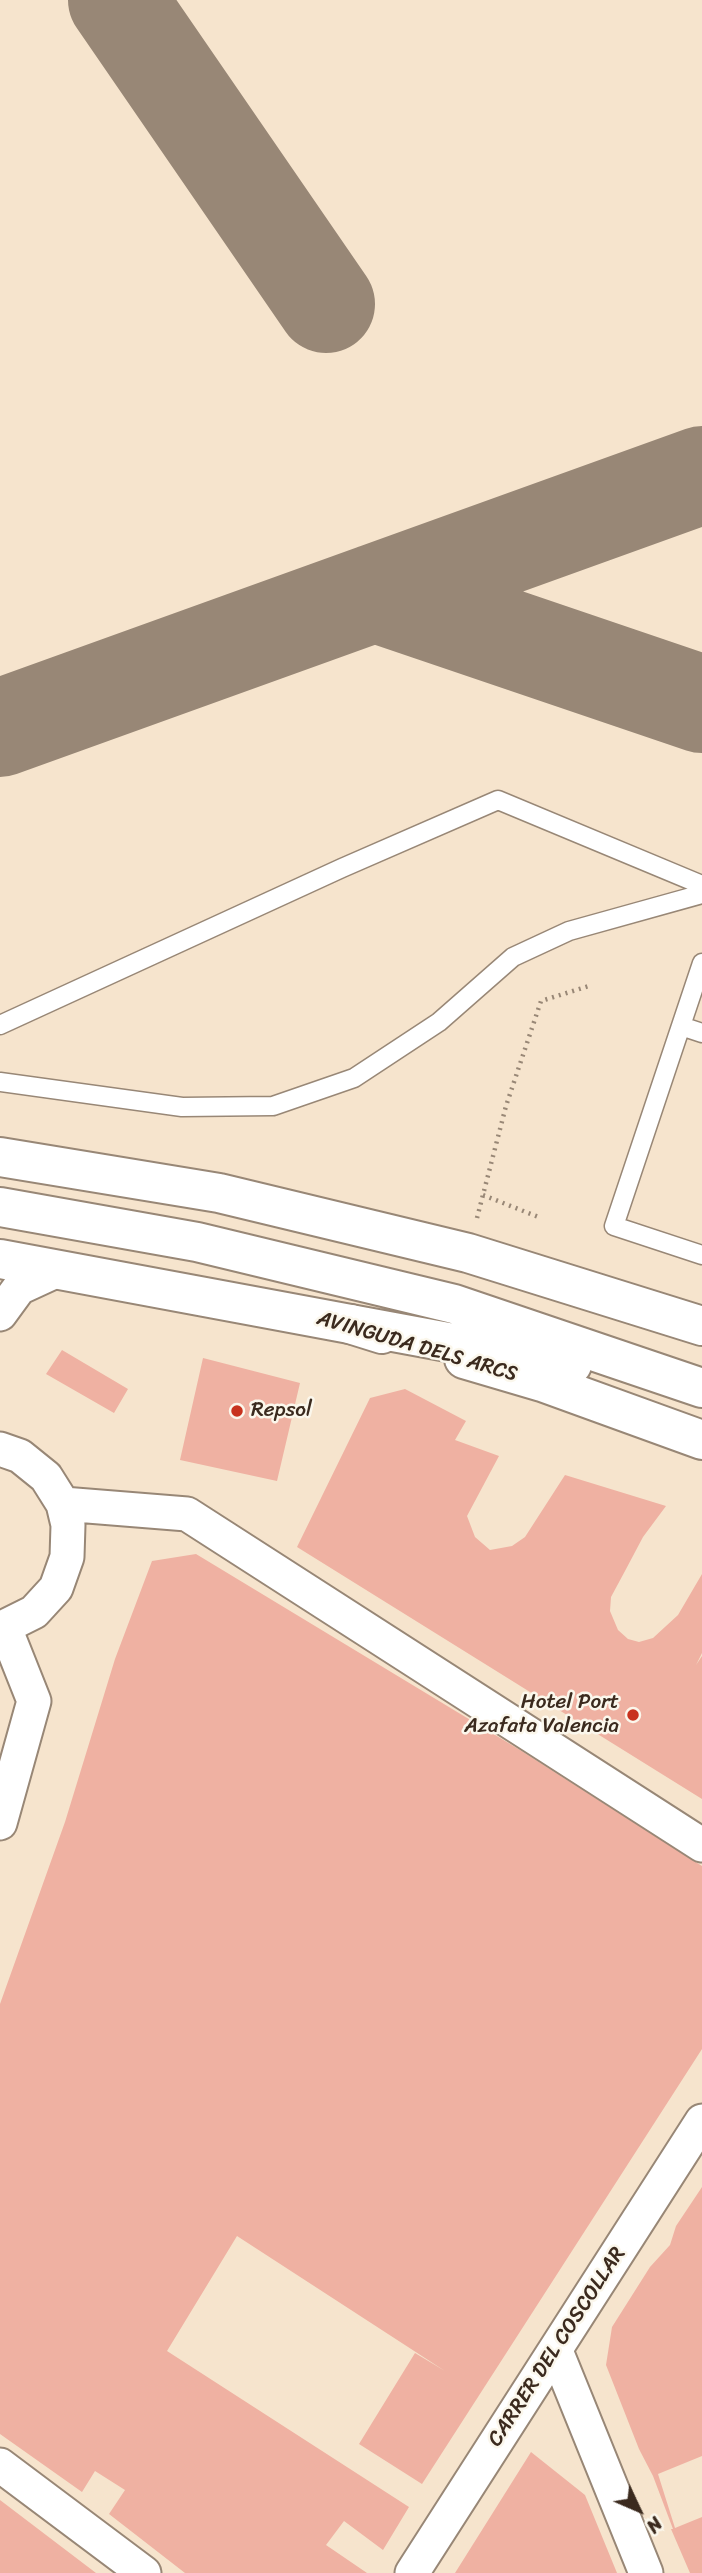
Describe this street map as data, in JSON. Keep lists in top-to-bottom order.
{
  "streets": {
    "main road": ["AVINGUDA DELS ARCS"],
    "street": ["CARRER DEL COSCOLLAR"]
  },
  "places": ["Repsol", "Hotel Port Azafata Valencia"],
  "north": "bottom right"
}
